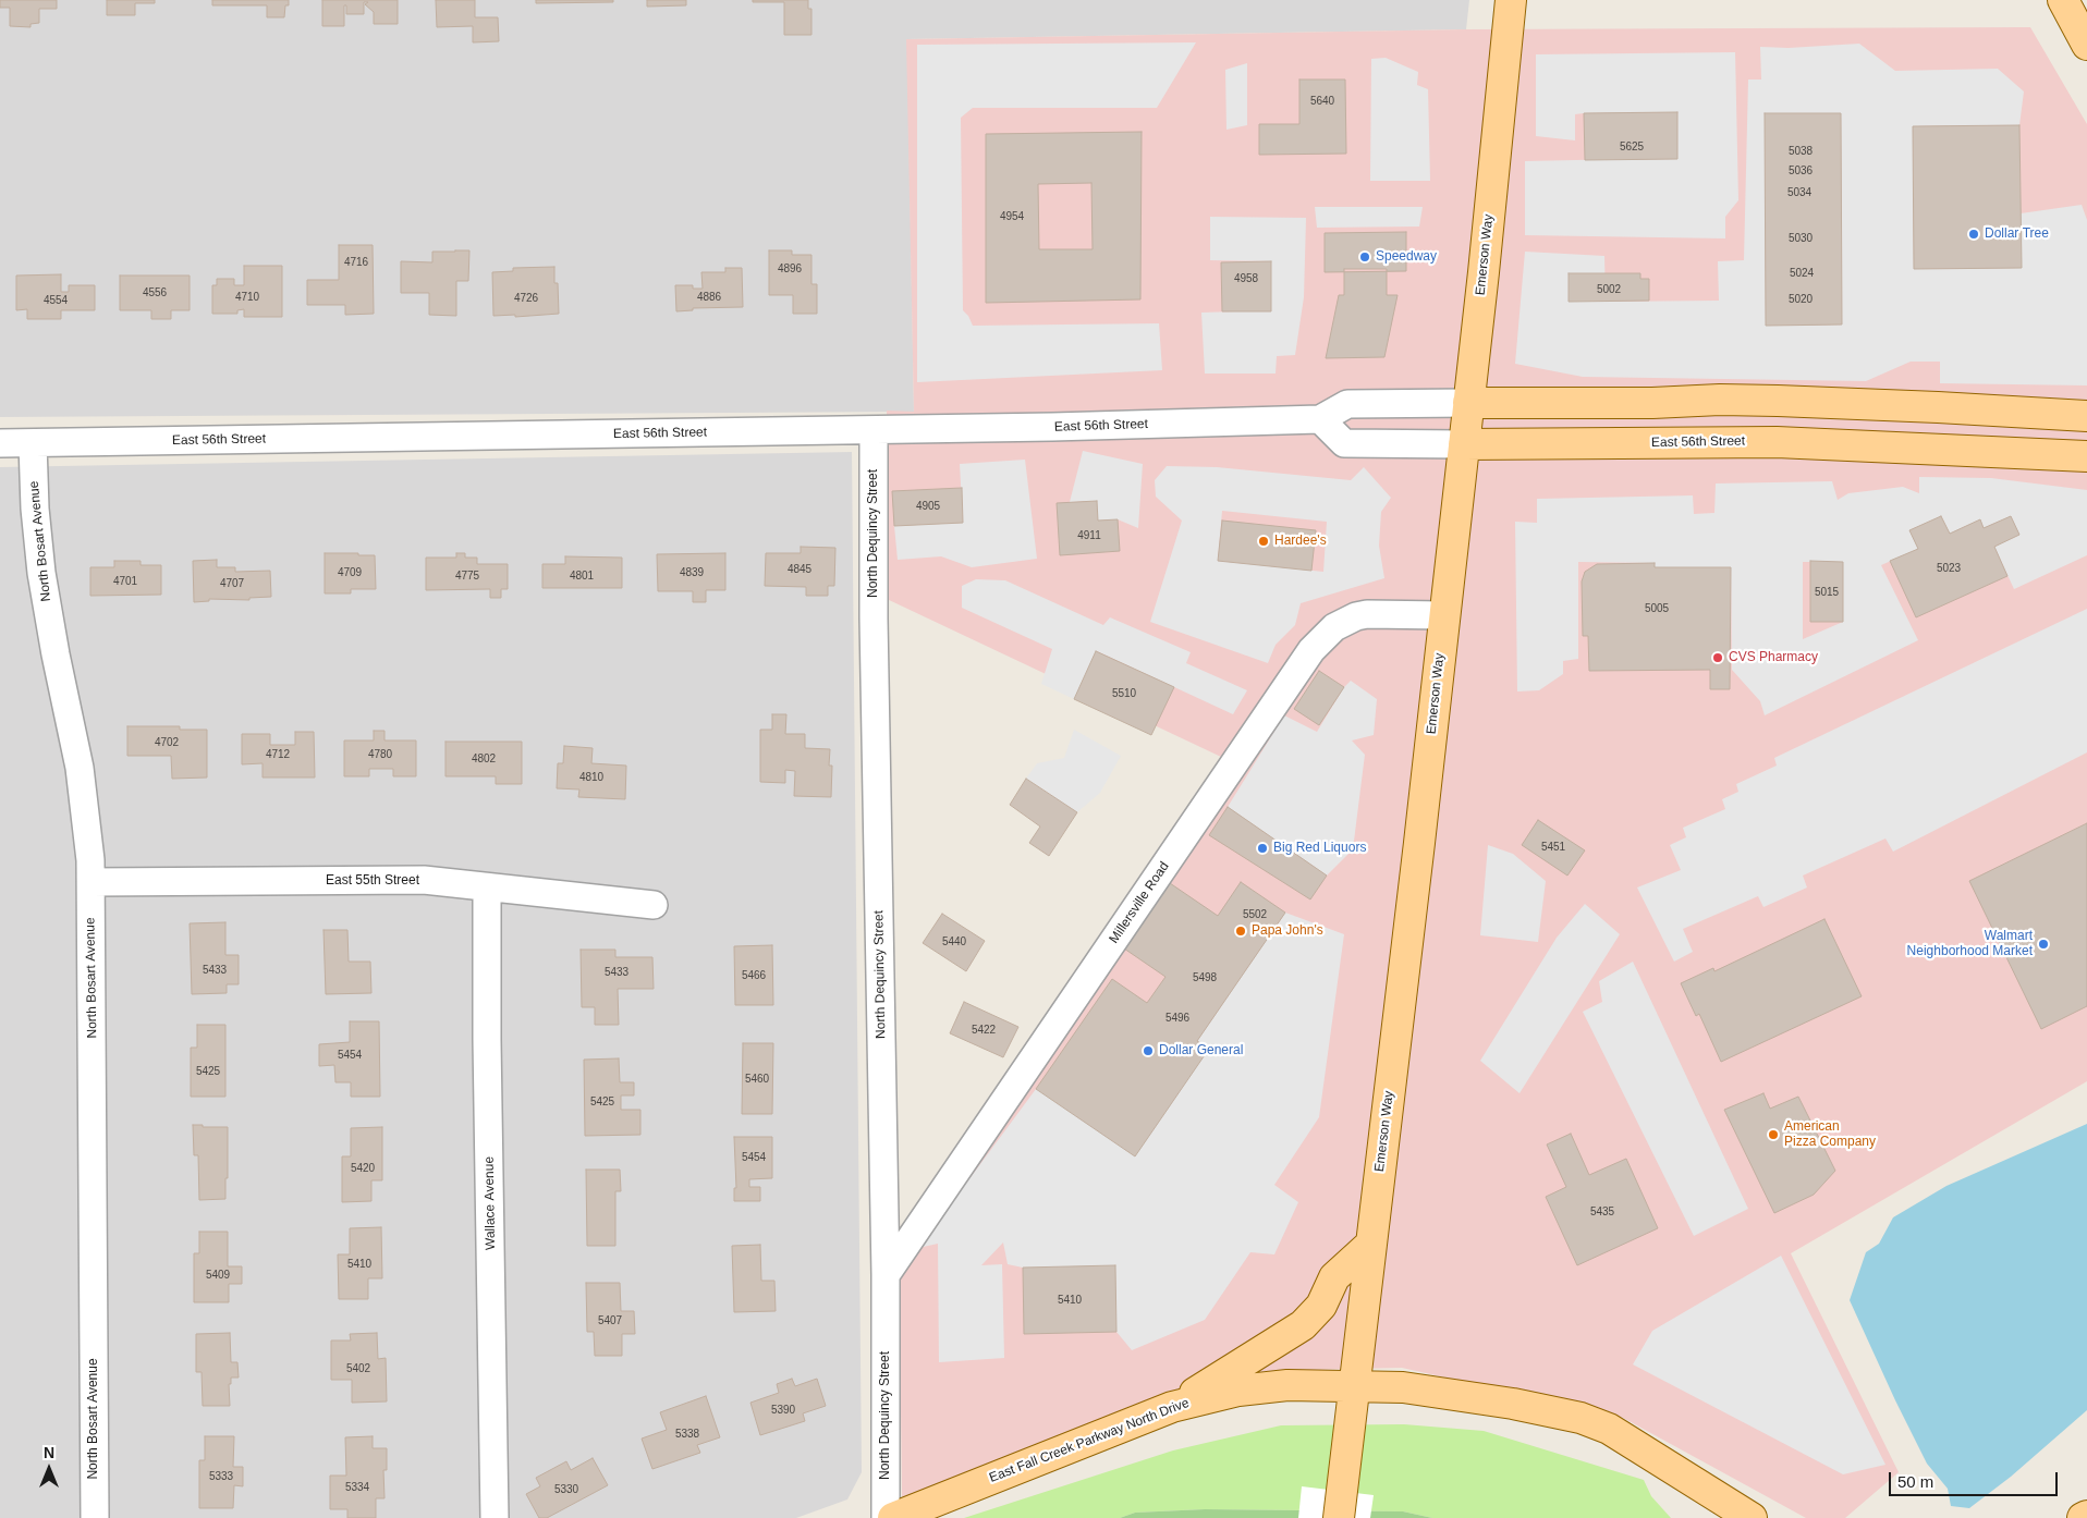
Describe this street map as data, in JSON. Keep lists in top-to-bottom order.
{
  "streets": {
    "main road": ["Emerson Way", "East 56th Street", "East Fall Creek Parkway North Drive"],
    "street": [
      "North Dequincy Street",
      "North Bosart Avenue",
      "East 55th Street",
      "Millersville Road",
      "Wallace Avenue"
    ]
  },
  "crossings": [
    ["Emerson Way", "East 56th Street"],
    ["Emerson Way", "Millersville Road"],
    ["Emerson Way", "East Fall Creek Parkway North Drive"],
    ["East 56th Street", "North Dequincy Street"],
    ["East 56th Street", "North Bosart Avenue"],
    ["North Dequincy Street", "Millersville Road"],
    ["North Bosart Avenue", "East 55th Street"],
    ["East 55th Street", "Wallace Avenue"]
  ],
  "places": [
    "Dollar Tree",
    "Speedway",
    "Hardee's",
    "CVS Pharmacy",
    "Big Red Liquors",
    "Papa John's",
    "Walmart Neighborhood Market",
    "Dollar General",
    "American Pizza Company"
  ],
  "house_numbers": [
    "5640",
    "5625",
    "5038",
    "5036",
    "5034",
    "4954",
    "5030",
    "4716",
    "4896",
    "5024",
    "4958",
    "5002",
    "4556",
    "4710",
    "4886",
    "4726",
    "5020",
    "4554",
    "4905",
    "4911",
    "5023",
    "4845",
    "4709",
    "4839",
    "4775",
    "4801",
    "4701",
    "4707",
    "5015",
    "5005",
    "5510",
    "4702",
    "4712",
    "4780",
    "4802",
    "4810",
    "5451",
    "5502",
    "5440",
    "5433",
    "5433",
    "5466",
    "5498",
    "5496",
    "5422",
    "5454",
    "5425",
    "5460",
    "5425",
    "5454",
    "5420",
    "5435",
    "5410",
    "5409",
    "5410",
    "5407",
    "5402",
    "5390",
    "5338",
    "5333",
    "5334",
    "5330"
  ],
  "scale_bar": "50 m",
  "north": "top"
}
